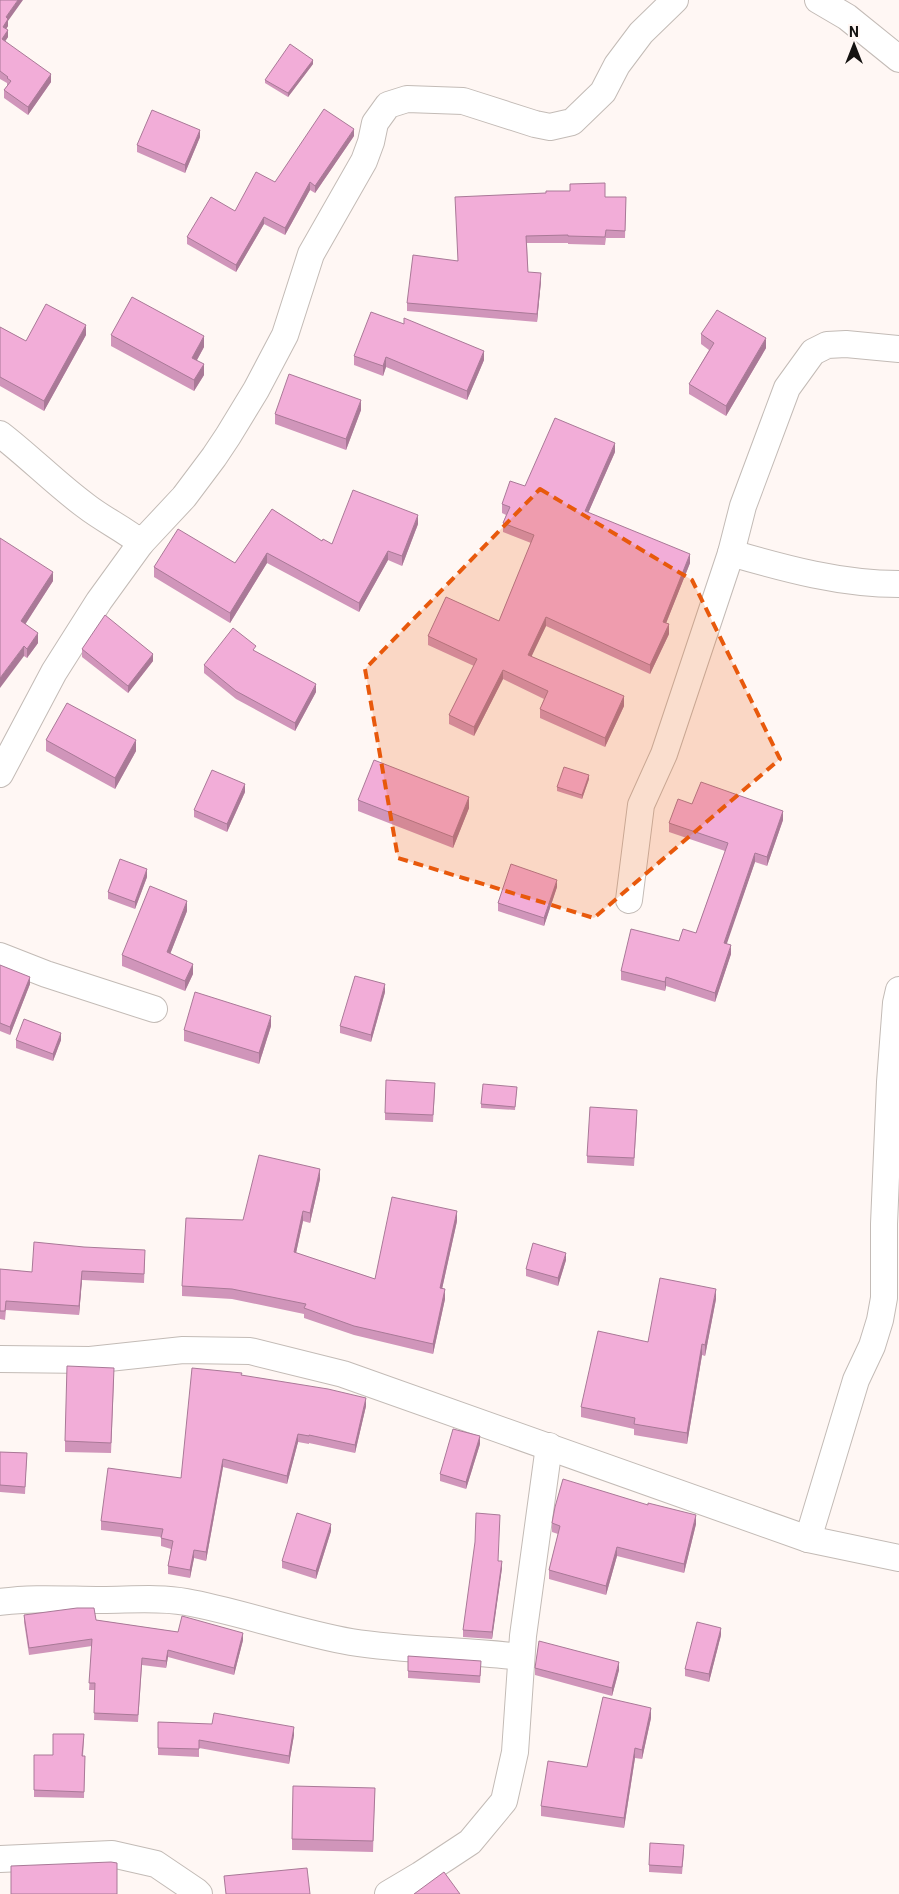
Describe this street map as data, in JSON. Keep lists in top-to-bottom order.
{
  "north": "top"
}
